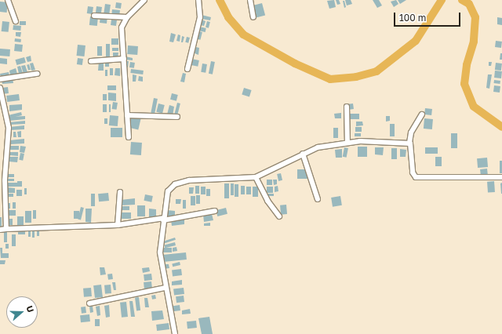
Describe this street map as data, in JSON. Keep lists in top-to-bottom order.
{
  "scale_bar": "100 m",
  "north": "right"
}
